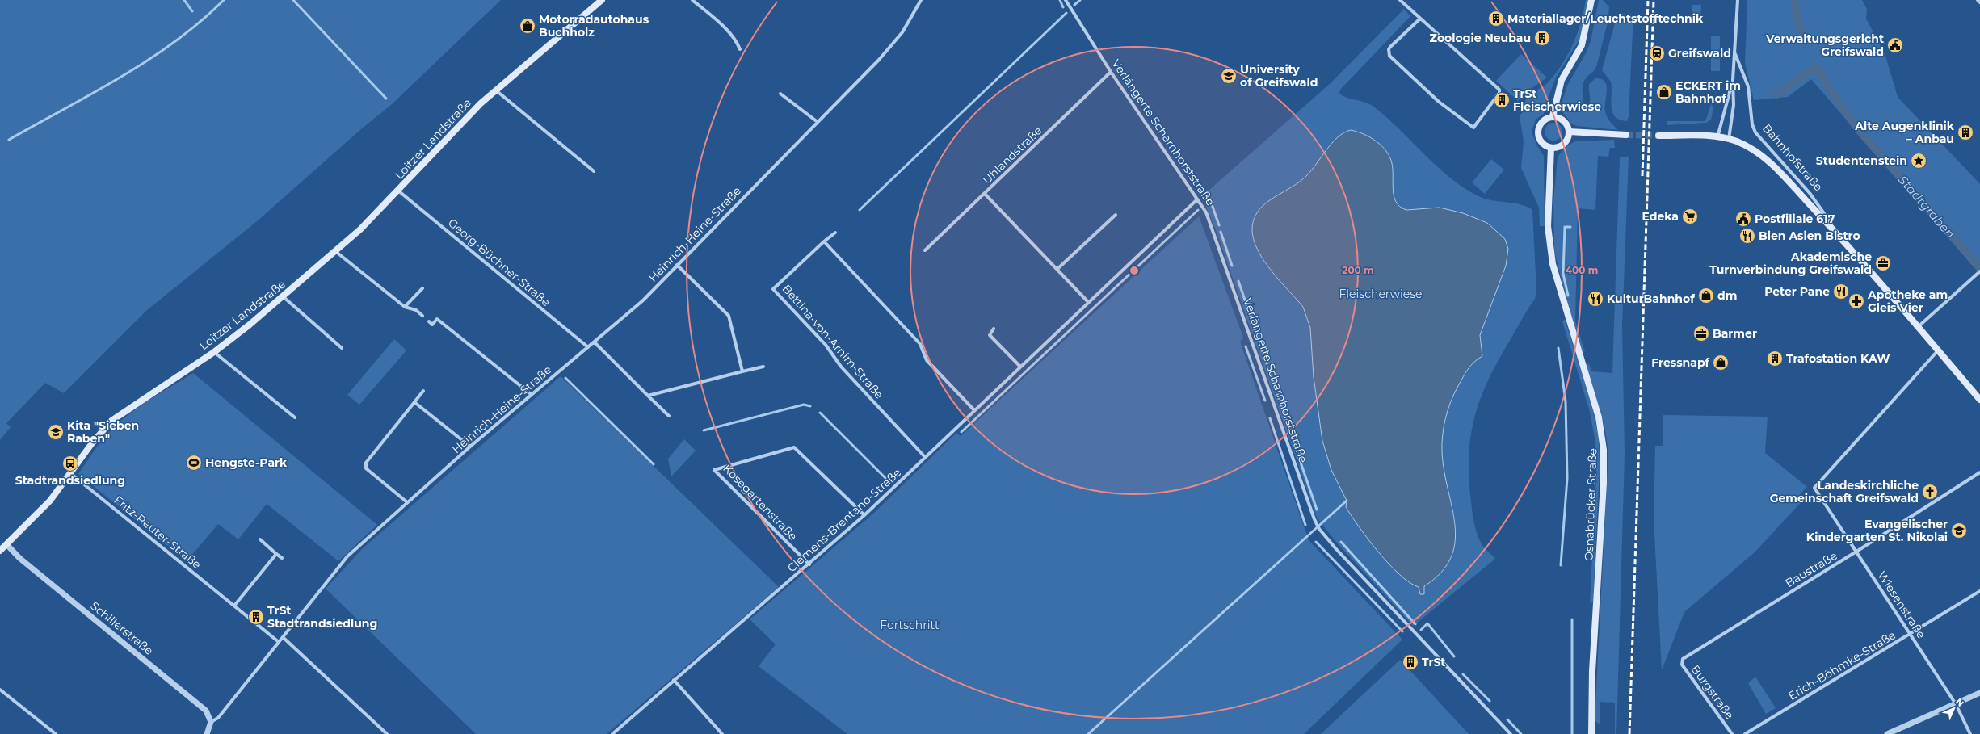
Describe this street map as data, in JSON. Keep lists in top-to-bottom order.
{
  "streets": {
    "main road": ["Loitzer Landstraße", "Bahnhofstraße", "Osnabrücker Straße"],
    "street": [
      "Verlängerte Scharnhorststraße",
      "Uhlandstraße",
      "Heinrich-Heine-Straße",
      "Georg-Büchner-Straße",
      "Bettina-von-Arnim-Straße",
      "Kosegartenstraße",
      "Clemens-Brentano-Straße",
      "Fritz-Reuter-Straße",
      "Baustraße",
      "Wiesenstraße",
      "Schillerstraße",
      "Erich-Böhmke-Straße",
      "Burgstraße"
    ]
  },
  "crossings": [
    ["Verlängerte Scharnhorststraße", "Uhlandstraße"],
    ["Verlängerte Scharnhorststraße", "Clemens-Brentano-Straße"],
    ["Loitzer Landstraße", "Georg-Büchner-Straße"],
    ["Loitzer Landstraße", "Fritz-Reuter-Straße"],
    ["Loitzer Landstraße", "Schillerstraße"],
    ["Bahnhofstraße", "Wiesenstraße"],
    ["Heinrich-Heine-Straße", "Georg-Büchner-Straße"],
    ["Heinrich-Heine-Straße", "Fritz-Reuter-Straße"],
    ["Heinrich-Heine-Straße", "Schillerstraße"],
    ["Bettina-von-Arnim-Straße", "Clemens-Brentano-Straße"],
    ["Kosegartenstraße", "Clemens-Brentano-Straße"],
    ["Baustraße", "Wiesenstraße"],
    ["Baustraße", "Burgstraße"],
    ["Wiesenstraße", "Erich-Böhmke-Straße"]
  ],
  "water": ["Stadtgraben"],
  "parks": ["Fleischerwiese", "Fortschritt"],
  "places": {
    "building": [
      "Materiallager/Leuchtstofftechnik",
      "Zoologie Neubau",
      "TrSt Fleischerwiese",
      "Alte Augenklinik – Anbau",
      "Trafostation KAW",
      "TrSt Stadtrandsiedlung",
      "TrSt"
    ],
    "shop": [
      "Motorradautohaus Buchholz",
      "ECKERT im Bahnhof",
      "dm",
      "Fressnapf"
    ],
    "public building": ["Verwaltungsgericht Greifswald", "Postfiliale 617"],
    "station": ["Greifswald"],
    "school or university": ["University of Greifswald", "Kita \"Sieben Raben\"", "Evangelischer Kindergarten St. Nikolai"],
    "place": ["Studentenstein"],
    "supermarket": ["Edeka"],
    "restaurant": ["Bien Asien Bistro", "Peter Pane", "KulturBahnhof"],
    "office": ["Akademische Turnverbindung Greifswald", "Barmer"],
    "pharmacy": ["Apotheke am Gleis Vier"],
    "sports": ["Hengste-Park"],
    "bus stop": ["Stadtrandsiedlung"],
    "church": ["Landeskirchliche Gemeinschaft Greifswald"]
  },
  "north": "top right",
  "rings": ["200 m", "400 m"]
}
